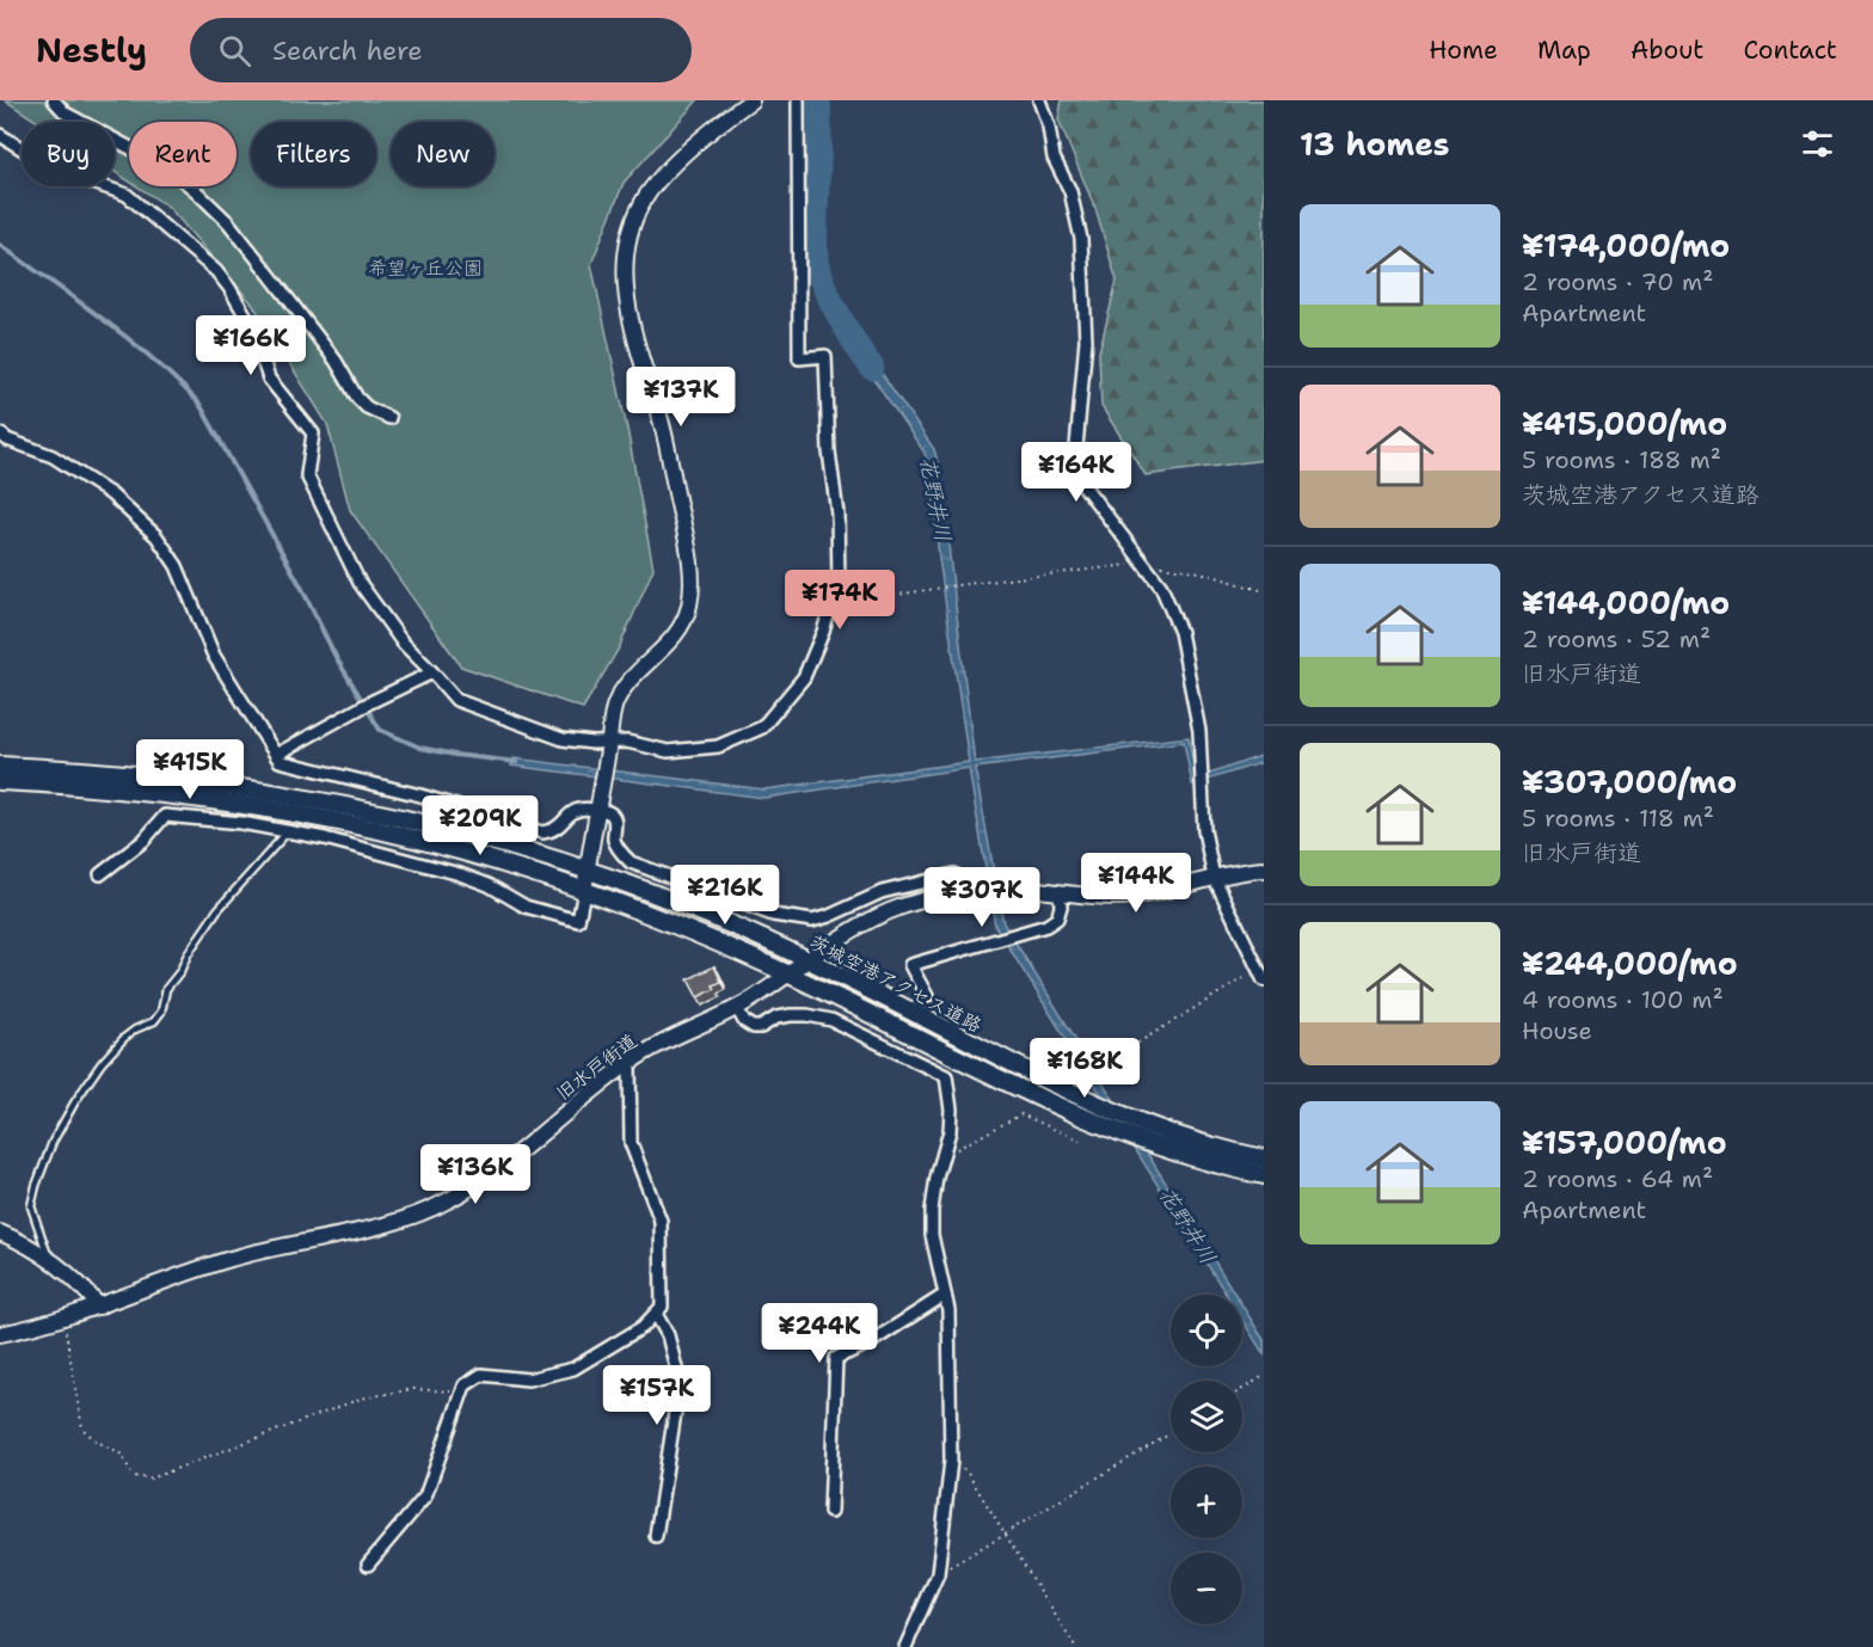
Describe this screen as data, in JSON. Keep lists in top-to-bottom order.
{
  "streets": {
    "main road": ["茨城空港アクセス道路"],
    "street": ["旧水戸街道"]
  },
  "crossings": [
    ["茨城空港アクセス道路", "旧水戸街道"]
  ],
  "water": ["花野井川"],
  "parks": ["希望ヶ丘公園"],
  "page": {
    "header": "Nestly",
    "search": "Search here",
    "nav": [
      "Home",
      "Map",
      "About",
      "Contact"
    ],
    "heading": "13 homes",
    "chip": [
      "Buy",
      "Rent",
      "Filters",
      "New"
    ],
    "list": [
      {
        "name": "¥174,000/mo",
        "note": "2 rooms · 70 m² · Apartment"
      },
      {
        "name": "¥415,000/mo",
        "note": "5 rooms · 188 m² · 茨城空港アクセス道路"
      },
      {
        "name": "¥144,000/mo",
        "note": "2 rooms · 52 m² · 旧水戸街道"
      },
      {
        "name": "¥307,000/mo",
        "note": "5 rooms · 118 m² · 旧水戸街道"
      },
      {
        "name": "¥244,000/mo",
        "note": "4 rooms · 100 m² · House"
      },
      {
        "name": "¥157,000/mo",
        "note": "2 rooms · 64 m² · Apartment"
      }
    ],
    "price": [
      "¥166K",
      "¥137K",
      "¥164K",
      "¥174K",
      "¥415K",
      "¥209K",
      "¥144K",
      "¥216K",
      "¥307K",
      "¥168K",
      "¥136K",
      "¥244K",
      "¥157K"
    ],
    "map_buttons": ["+", "−"]
  }
}
